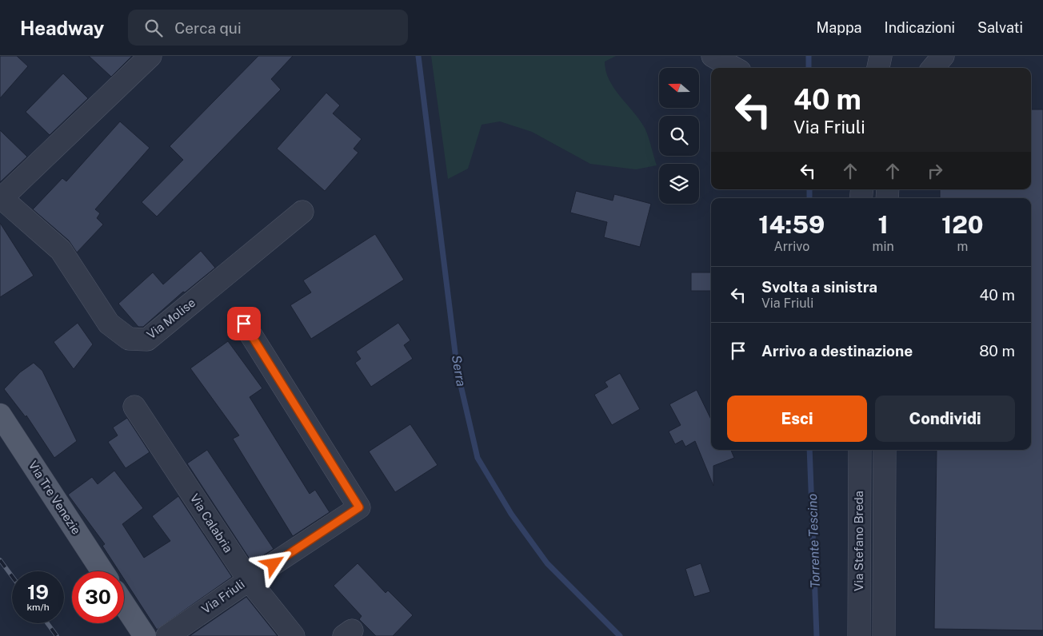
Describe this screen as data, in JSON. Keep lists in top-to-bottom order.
{
  "streets": {
    "main road": ["Via Tre Venezie"],
    "street": [
      "Via Molise",
      "Via Calabria",
      "Via Stefano Breda",
      "Via Friuli"
    ]
  },
  "crossings": [
    ["Via Calabria", "Via Friuli"]
  ],
  "water": ["Serra", "Torrente Tescino"],
  "north": "left",
  "page": {
    "header": "Headway",
    "search": "Cerca qui",
    "nav": ["Mappa", "Indicazioni", "Salvati"],
    "turn": ["40 m", "Via Friuli"],
    "eta": [
      "14:59",
      "Arrivo",
      "1",
      "min",
      "120",
      "m"
    ],
    "list": [
      {
        "name": "Svolta a sinistra",
        "note": "Via Friuli",
        "value": "40 m"
      },
      {
        "name": "Arrivo a destinazione",
        "value": "80 m"
      }
    ],
    "buttons": ["Esci", "Condividi"],
    "speed": "19 km/h",
    "limit": "30"
  }
}
